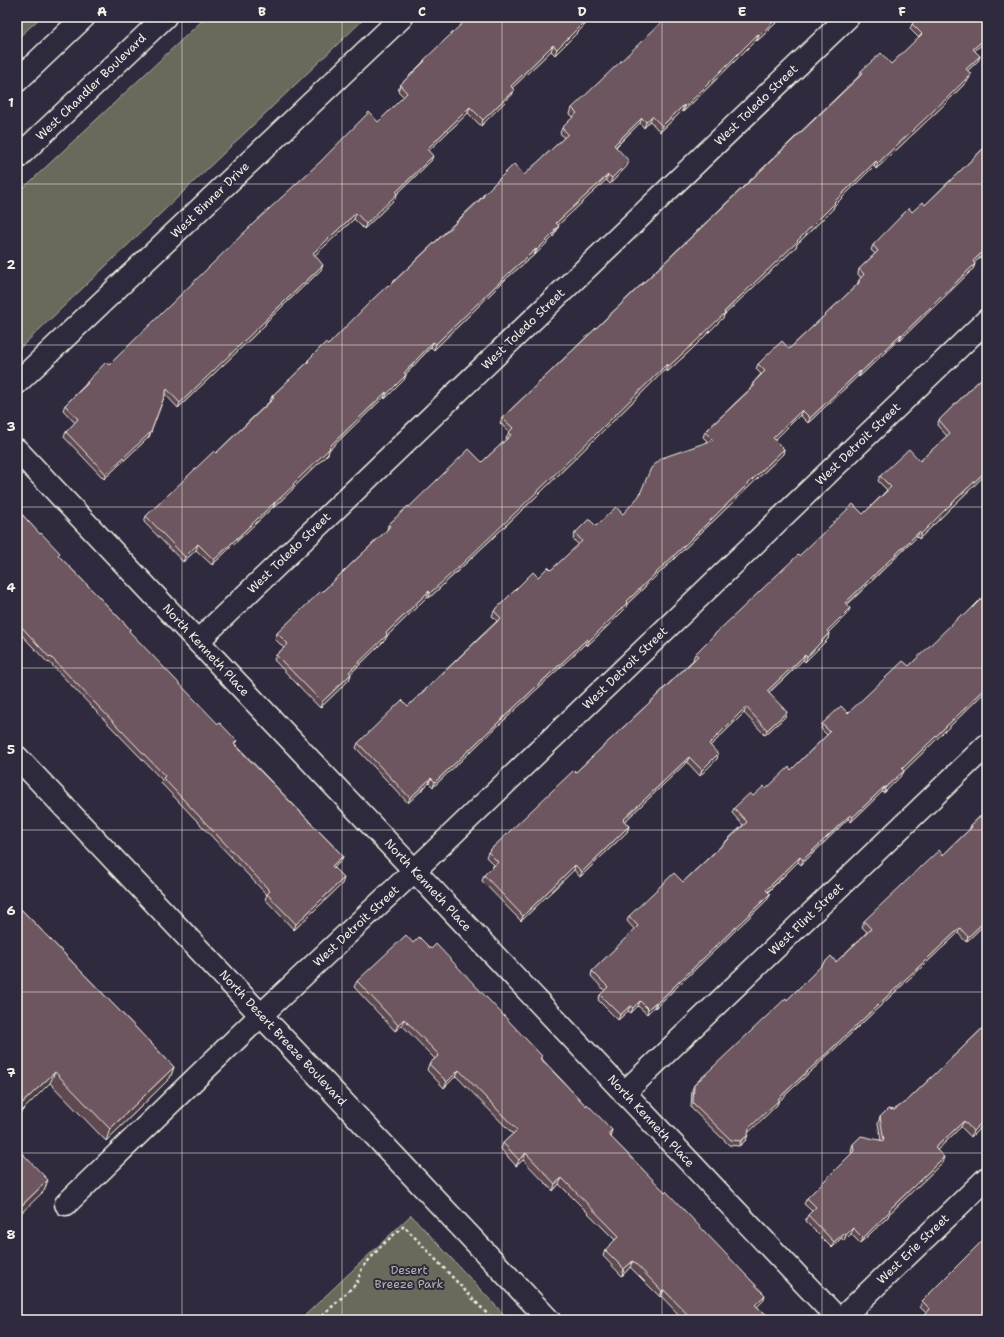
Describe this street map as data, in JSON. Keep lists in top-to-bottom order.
{
  "streets": {
    "street": [
      "West Chandler Boulevard",
      "West Toledo Street",
      "West Binner Drive",
      "West Detroit Street",
      "North Kenneth Place",
      "West Flint Street",
      "North Desert Breeze Boulevard",
      "West Erie Street"
    ]
  },
  "crossings": [
    ["West Toledo Street", "North Kenneth Place"],
    ["West Detroit Street", "North Kenneth Place"],
    ["West Detroit Street", "North Desert Breeze Boulevard"],
    ["North Kenneth Place", "West Flint Street"],
    ["North Kenneth Place", "West Erie Street"]
  ],
  "parks": ["Desert Breeze Park"],
  "grid": {
    "columns": [
      "A",
      "B",
      "C",
      "D",
      "E",
      "F"
    ],
    "rows": [
      "1",
      "2",
      "3",
      "4",
      "5",
      "6",
      "7",
      "8"
    ]
  }
}
